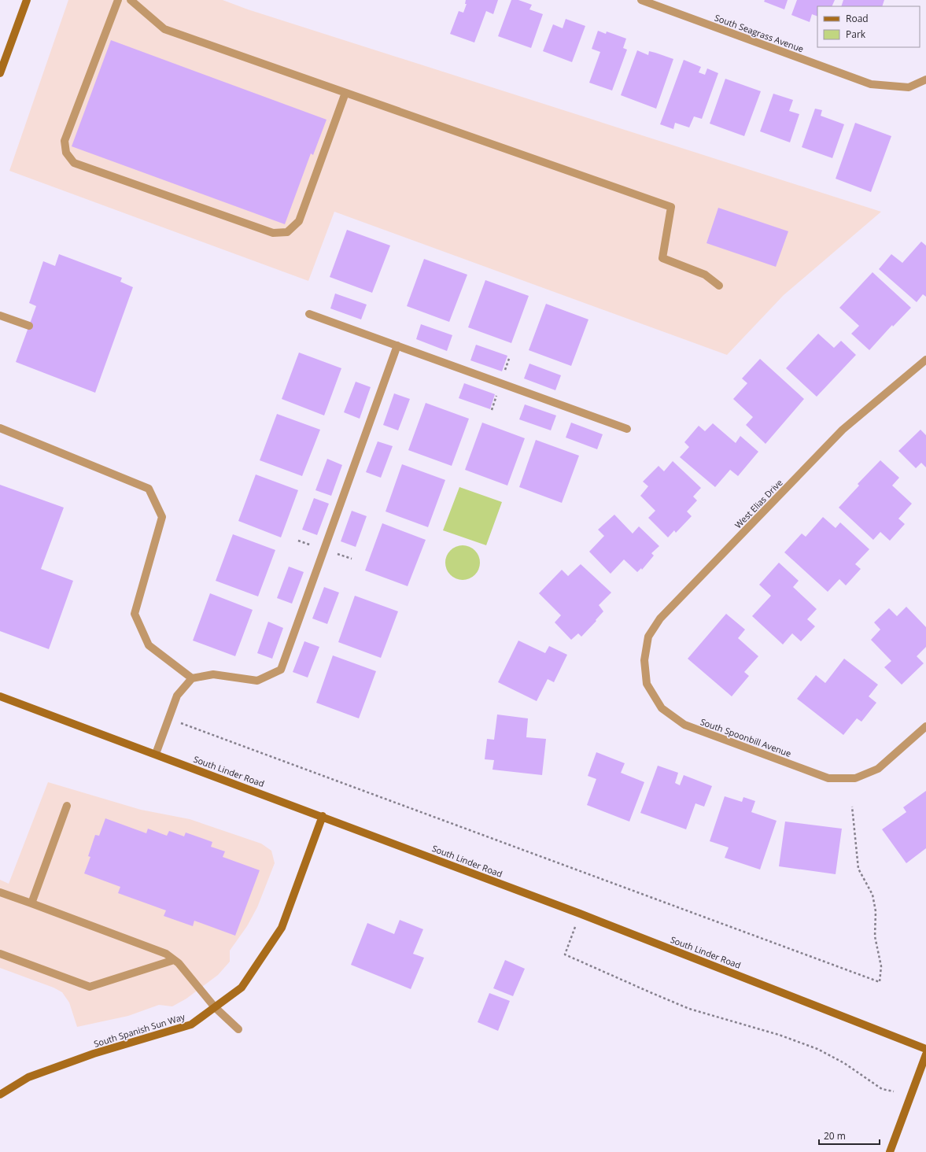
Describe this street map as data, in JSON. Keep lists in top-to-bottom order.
{
  "streets": {
    "street": [
      "South Seagrass Avenue",
      "West Elias Drive",
      "South Spoonbill Avenue",
      "South Linder Road",
      "South Spanish Sun Way"
    ]
  },
  "crossings": [
    ["West Elias Drive", "South Spoonbill Avenue"],
    ["South Linder Road", "South Spanish Sun Way"]
  ],
  "legend": ["Road", "Park"],
  "scale_bar": "20 m"
}
